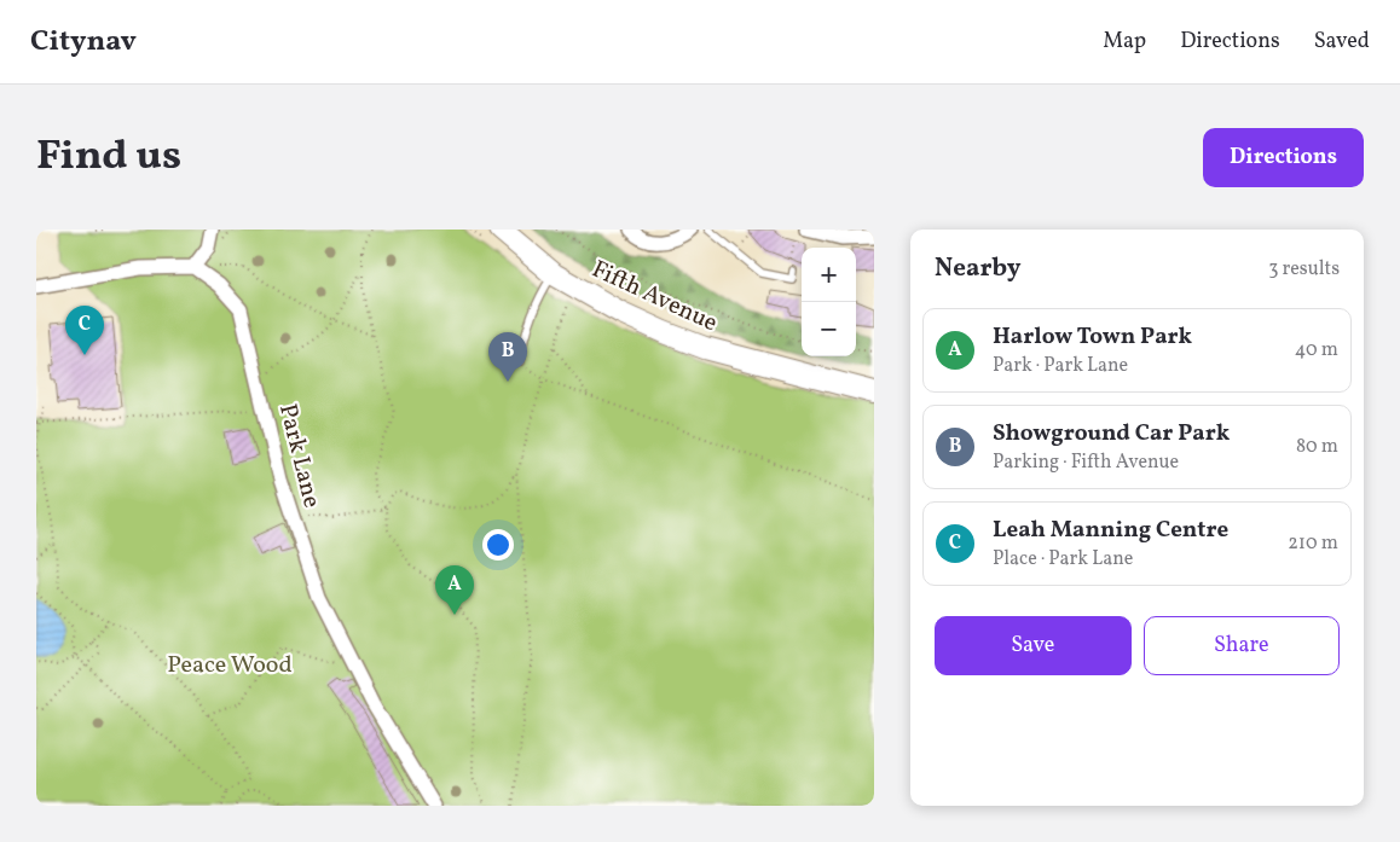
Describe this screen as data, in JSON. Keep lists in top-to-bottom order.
{
  "streets": {
    "main road": ["Fifth Avenue"],
    "street": ["Park Lane"]
  },
  "parks": ["Peace Wood"],
  "page": {
    "header": "Citynav",
    "nav": ["Map", "Directions", "Saved"],
    "title": "Find us",
    "buttons": [
      "Directions",
      ["Save", "Share"]
    ],
    "heading": ["Nearby", "3 results"],
    "map_buttons": ["+", "−"],
    "pins": ["C", "B", "A"],
    "list": [
      {
        "mark": "A",
        "name": "Harlow Town Park",
        "note": "Park · Park Lane",
        "value": "40 m"
      },
      {
        "mark": "B",
        "name": "Showground Car Park",
        "note": "Parking · Fifth Avenue",
        "value": "80 m"
      },
      {
        "mark": "C",
        "name": "Leah Manning Centre",
        "note": "Place · Park Lane",
        "value": "210 m"
      }
    ]
  }
}
